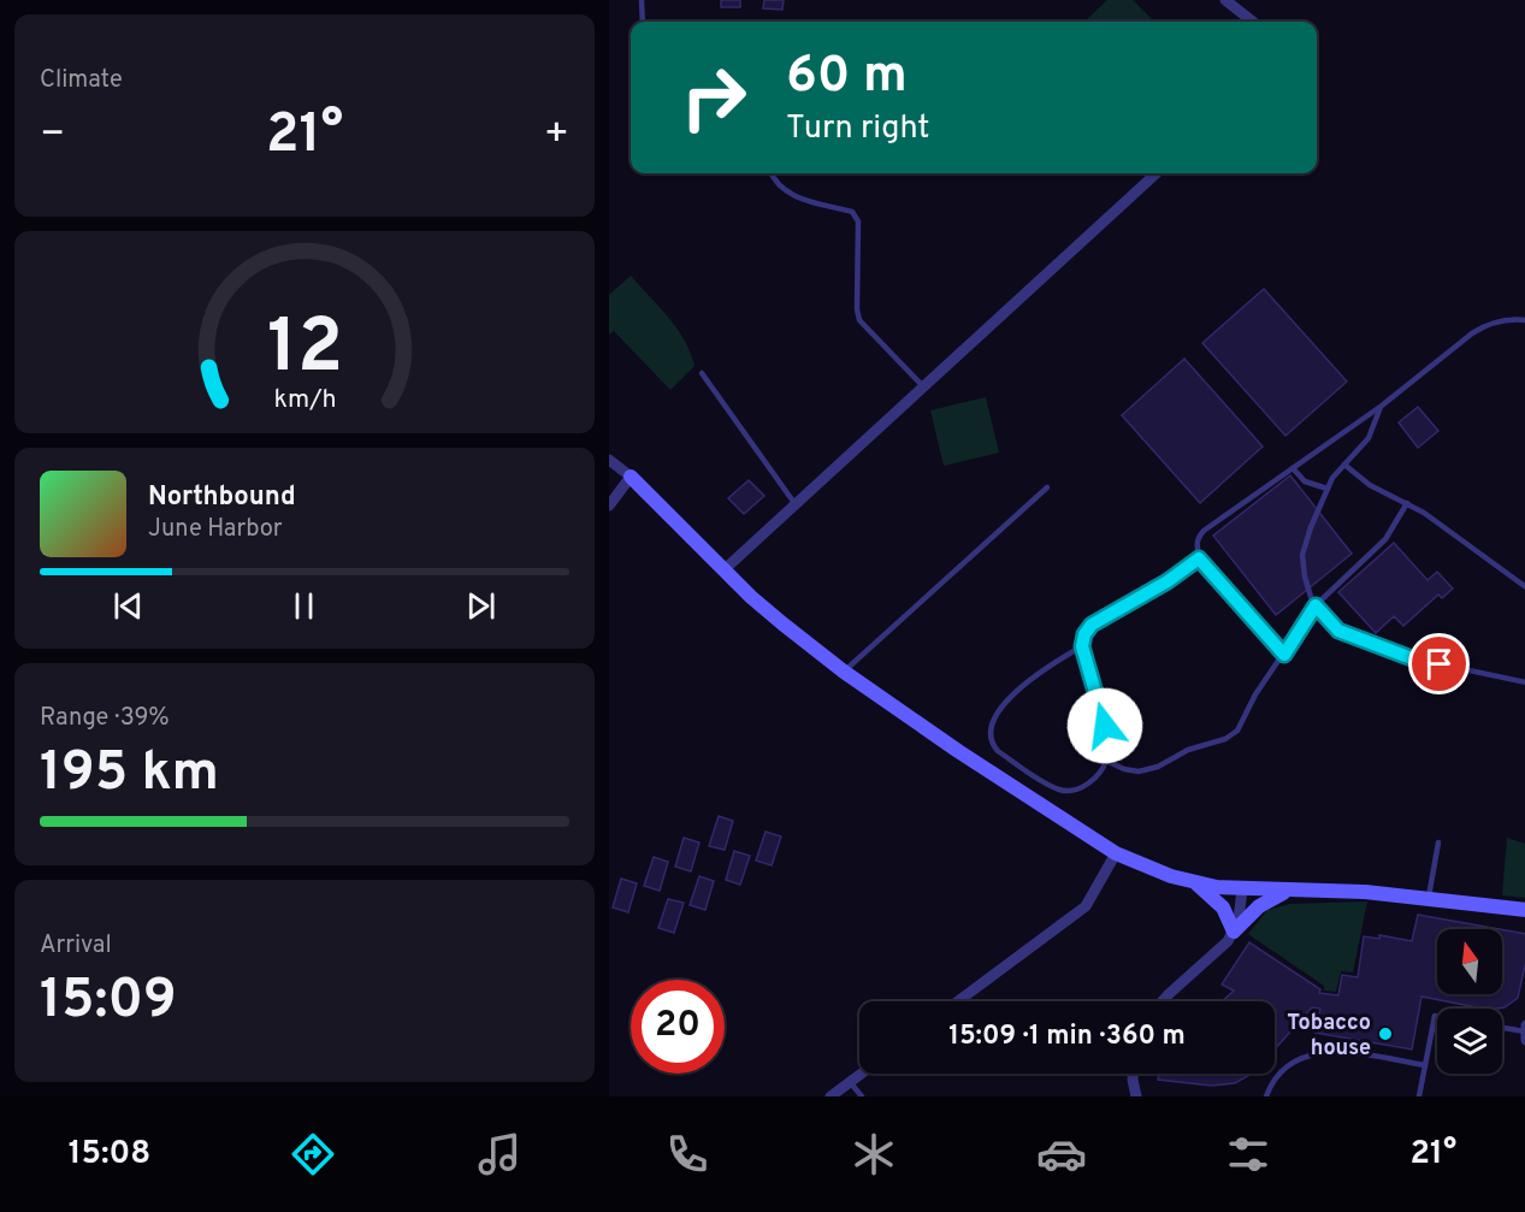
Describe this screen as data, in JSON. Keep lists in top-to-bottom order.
{
  "places": ["Tobacco house"],
  "north": "top",
  "page": {
    "tile": [
      "Climate",
      ["Range · 39%", "195 km"],
      ["Arrival", "15:09"]
    ],
    "turn": ["60 m", "Turn right"],
    "heat": ["−", "21°", "+"],
    "song": ["Northbound", "June Harbor"],
    "limit": "20",
    "trip": "15:09 · 1 min · 360 m",
    "tabs": ["15:08", "21°"],
    "gauge": ["12", "km/h"]
  }
}
